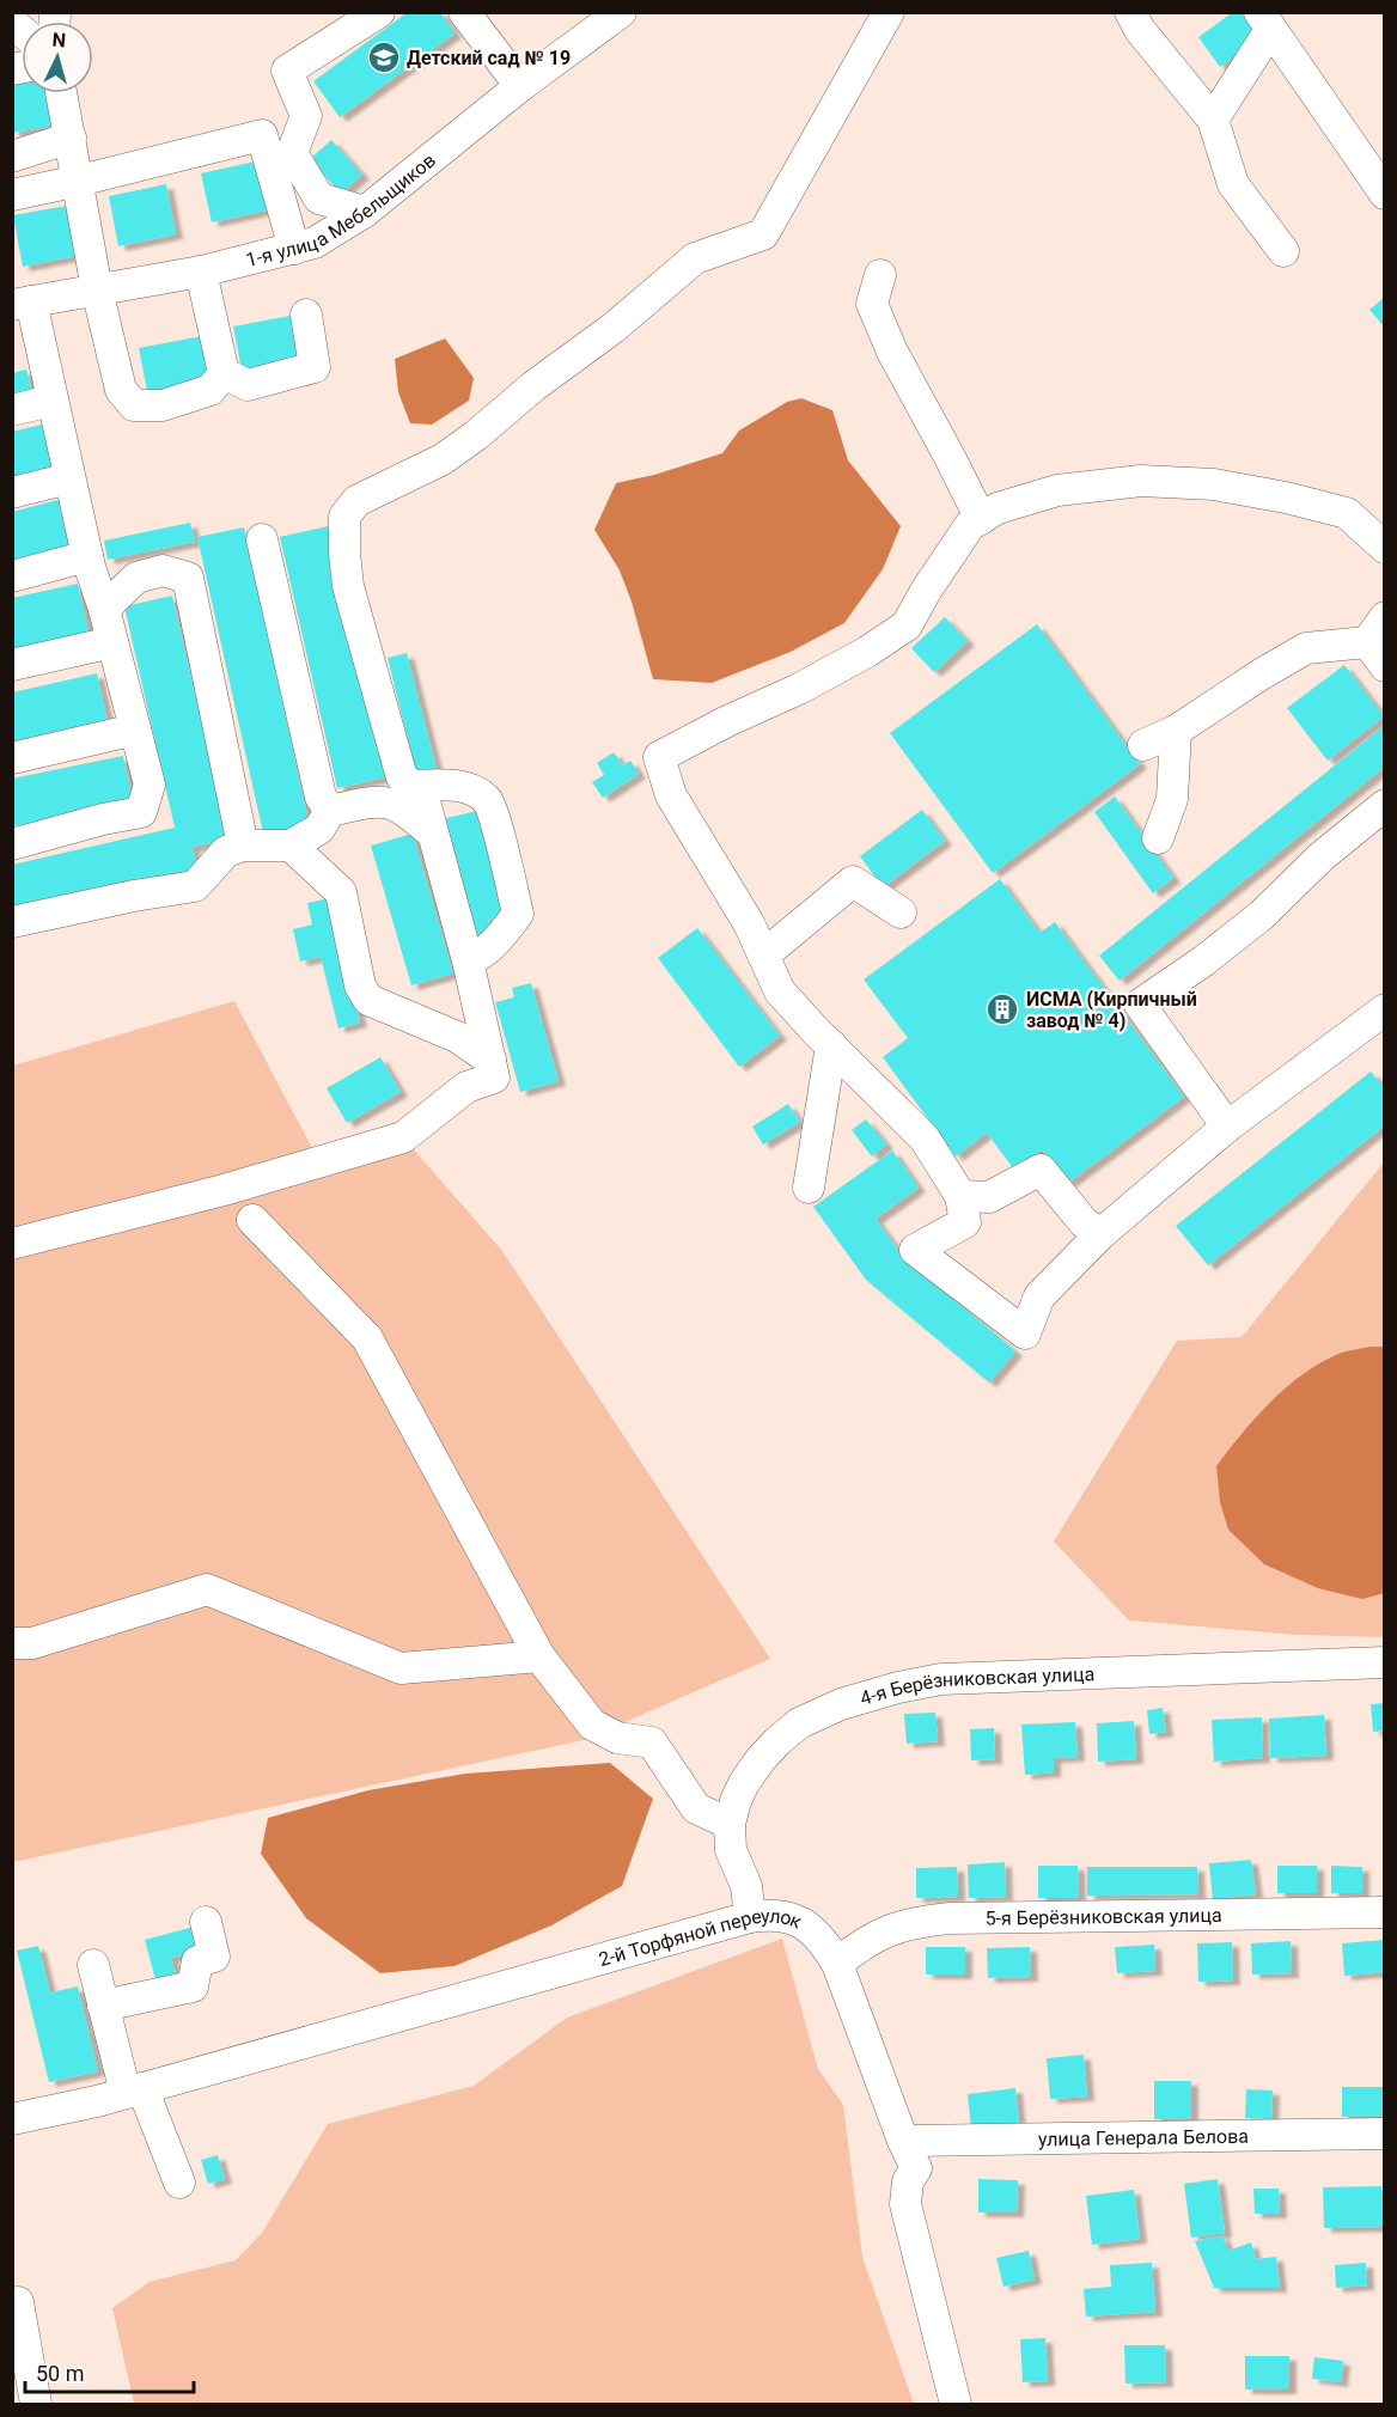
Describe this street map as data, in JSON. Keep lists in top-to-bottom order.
{
  "streets": {
    "street": [
      "1-я улица Мебельщиков",
      "4-я Берёзниковская улица",
      "5-я Берёзниковская улица",
      "2-й Торфяной переулок",
      "улица Генерала Белова"
    ]
  },
  "crossings": [
    ["4-я Берёзниковская улица", "2-й Торфяной переулок"],
    ["5-я Берёзниковская улица", "2-й Торфяной переулок"],
    ["2-й Торфяной переулок", "улица Генерала Белова"]
  ],
  "places": {
    "school or university": ["Детский сад № 19"],
    "building": ["ИСМА (Кирпичный завод № 4)"]
  },
  "scale_bar": "50 m",
  "north": "top"
}
